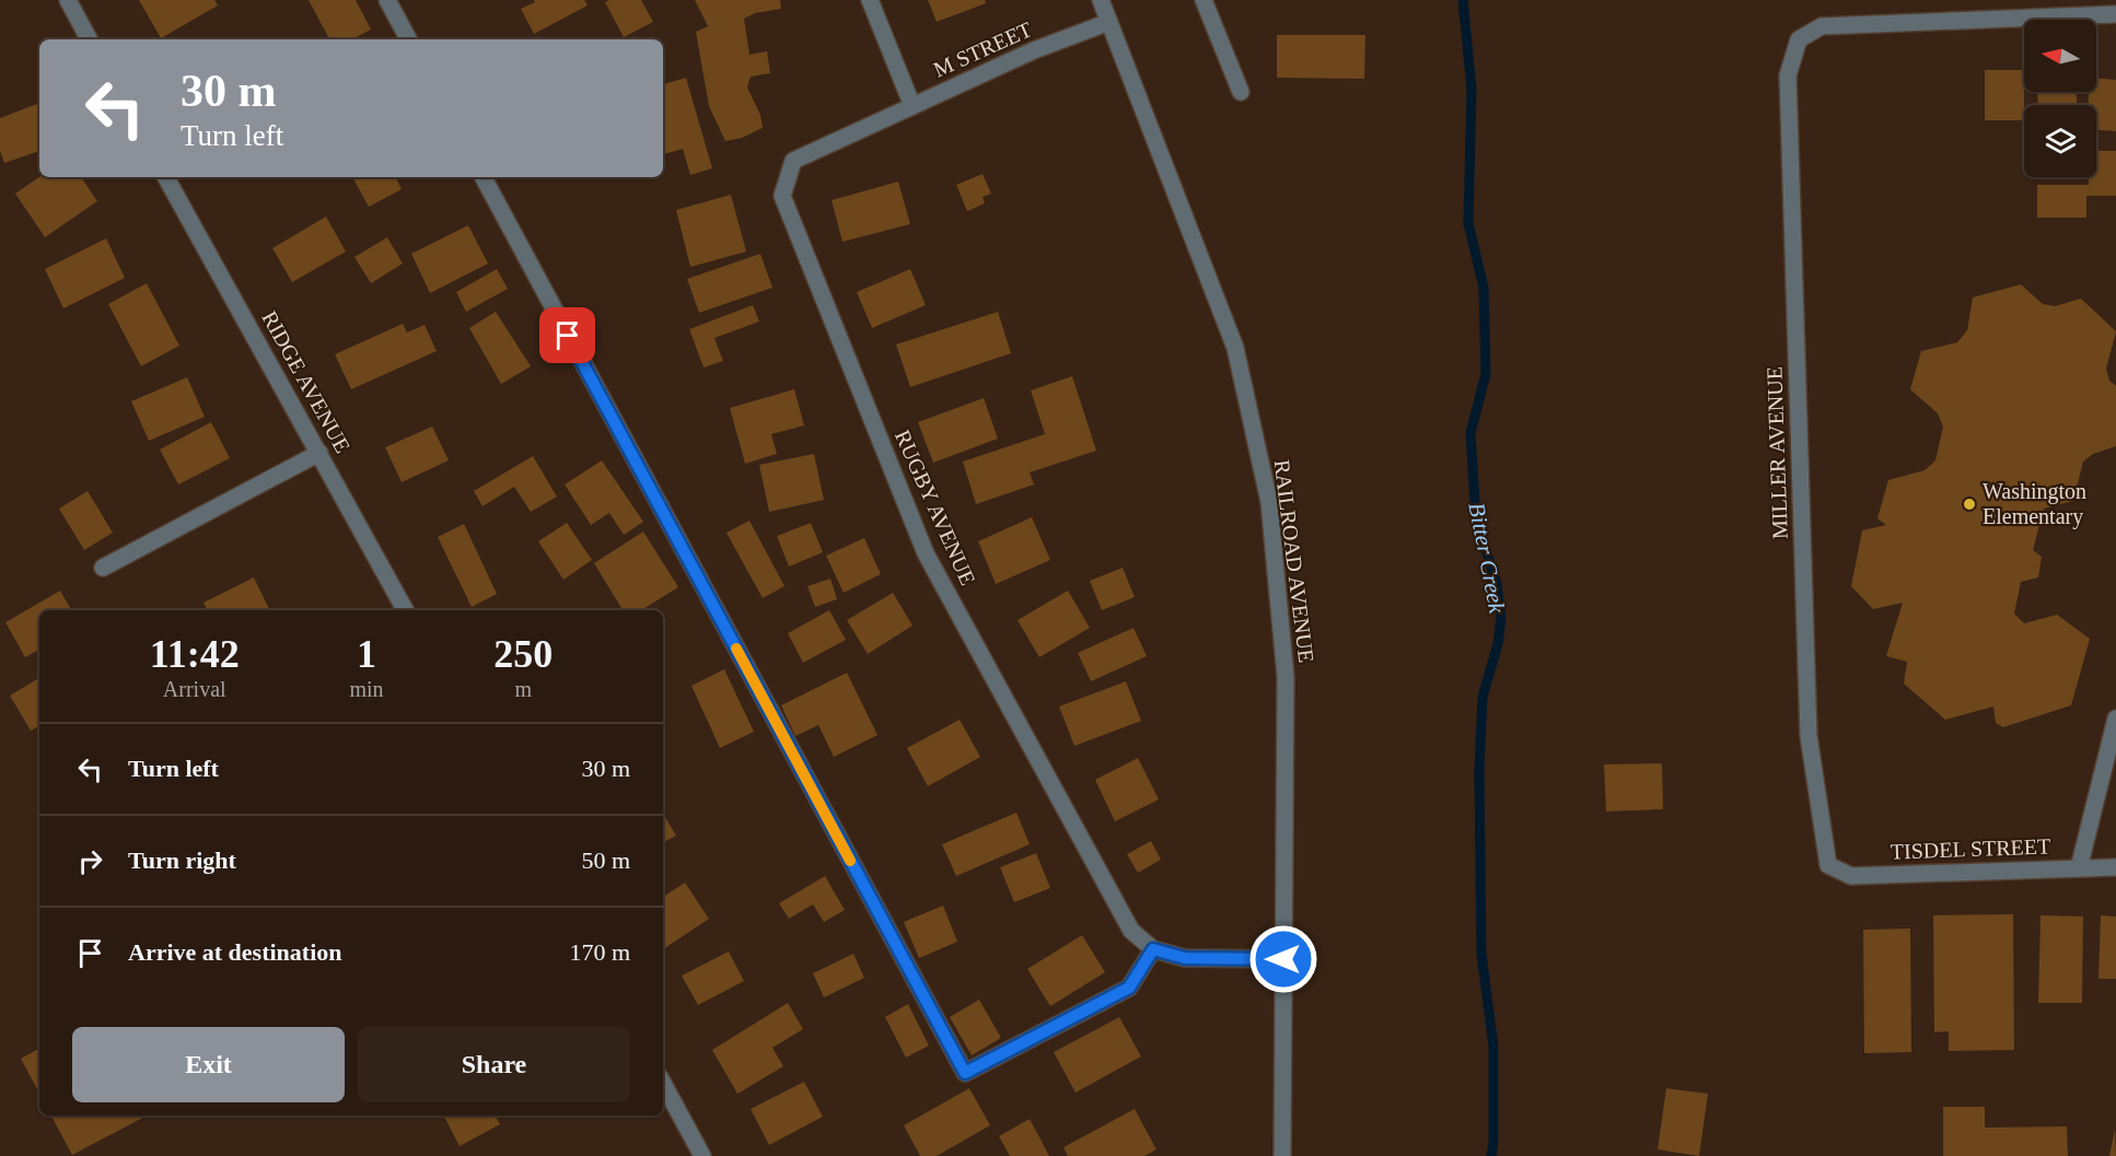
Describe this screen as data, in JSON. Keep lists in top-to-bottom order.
{
  "streets": {
    "street": [
      "M STREET",
      "RIDGE AVENUE",
      "MILLER AVENUE",
      "RUGBY AVENUE",
      "RAILROAD AVENUE",
      "TISDEL STREET"
    ]
  },
  "crossings": [
    ["M STREET", "RUGBY AVENUE"],
    ["M STREET", "RAILROAD AVENUE"],
    ["MILLER AVENUE", "TISDEL STREET"],
    ["RUGBY AVENUE", "RAILROAD AVENUE"]
  ],
  "water": ["Bitter Creek"],
  "places": ["Washington Elementary"],
  "north": "left",
  "page": {
    "turn": ["30 m", "Turn left"],
    "eta": [
      "11:42",
      "Arrival",
      "1",
      "min",
      "250",
      "m"
    ],
    "list": [
      {
        "name": "Turn left",
        "value": "30 m"
      },
      {
        "name": "Turn right",
        "value": "50 m"
      },
      {
        "name": "Arrive at destination",
        "value": "170 m"
      }
    ],
    "buttons": ["Exit", "Share"]
  }
}
